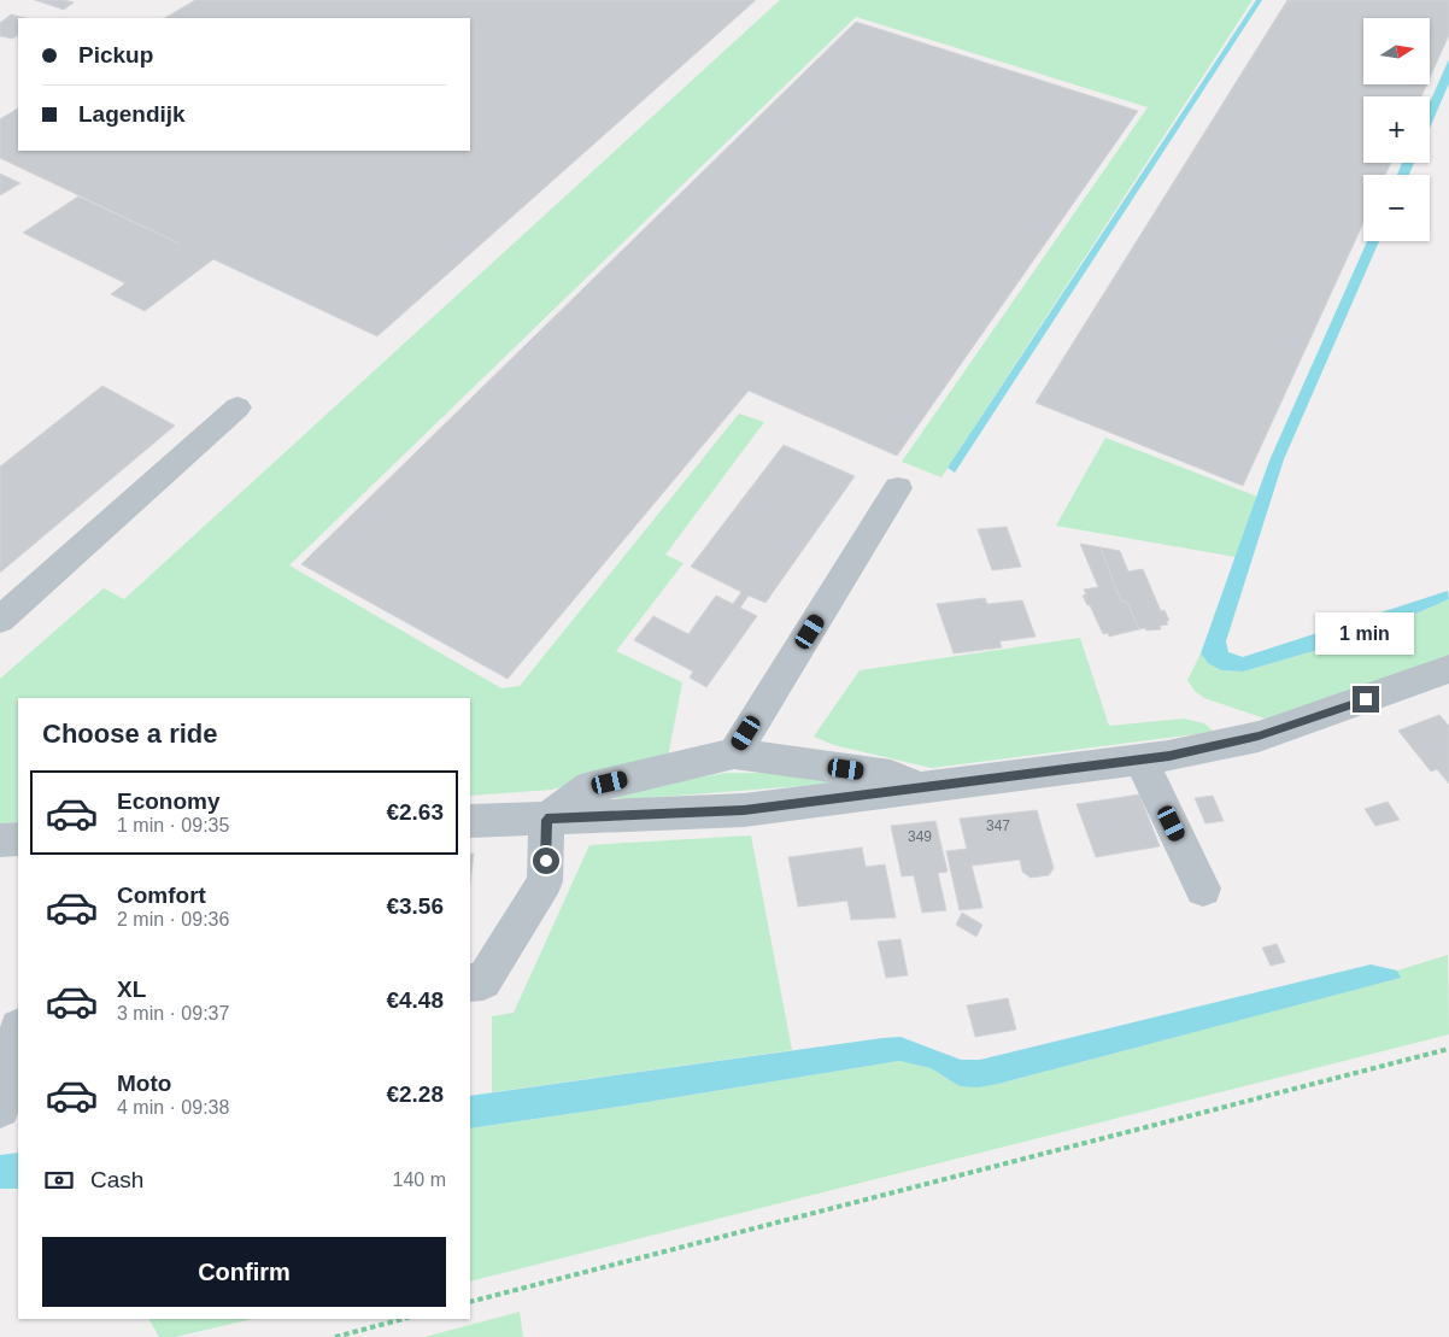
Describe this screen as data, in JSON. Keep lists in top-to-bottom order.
{
  "house_numbers": ["347", "349"],
  "north": "right",
  "page": {
    "map_buttons": ["+", "−"],
    "banner": ["Pickup", "Lagendijk"],
    "bubble": "1 min",
    "heading": "Choose a ride",
    "list": [
      {
        "name": "Economy",
        "note": "1 min · 09:35",
        "value": "€2.63"
      },
      {
        "name": "Comfort",
        "note": "2 min · 09:36",
        "value": "€3.56"
      },
      {
        "name": "XL",
        "note": "3 min · 09:37",
        "value": "€4.48"
      },
      {
        "name": "Moto",
        "note": "4 min · 09:38",
        "value": "€2.28"
      }
    ],
    "pay": ["Cash", "140 m"],
    "buttons": "Confirm"
  }
}
